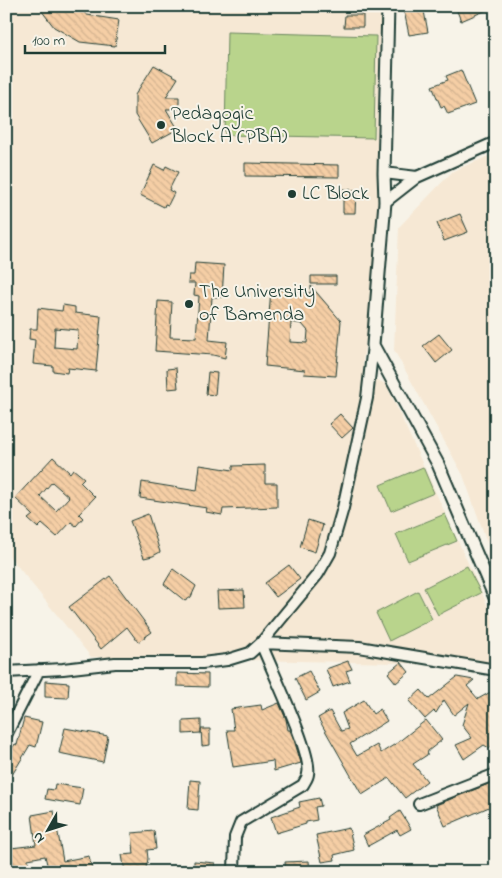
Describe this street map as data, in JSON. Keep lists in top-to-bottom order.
{
  "places": ["Pedagogic Block A (PBA)", "LC Block", "The University of Bamenda"],
  "scale_bar": "100 m",
  "north": "bottom left"
}
